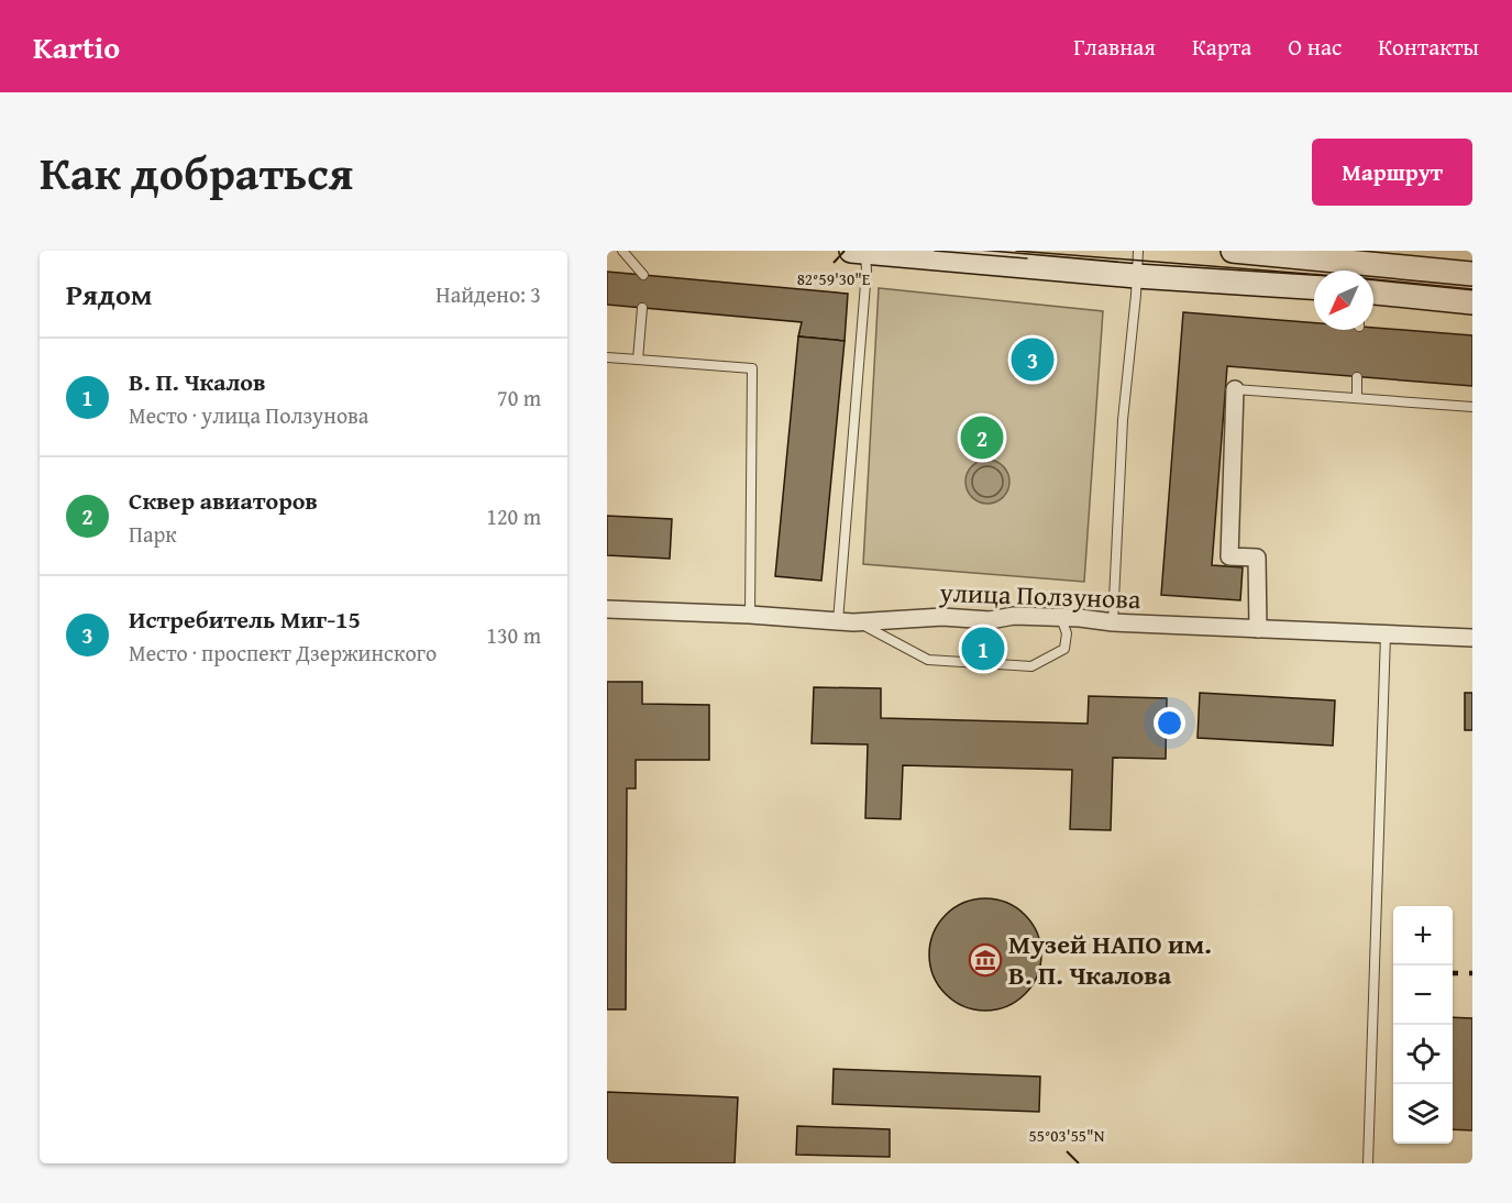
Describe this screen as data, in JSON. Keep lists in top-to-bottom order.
{
  "streets": {
    "street": ["улица Ползунова"]
  },
  "places": {
    "museum": ["Музей НАПО им. В. П. Чкалова"]
  },
  "north": "bottom left",
  "page": {
    "header": "Kartio",
    "nav": [
      "Главная",
      "Карта",
      "О нас",
      "Контакты"
    ],
    "title": "Как добраться",
    "buttons": "Маршрут",
    "heading": ["Рядом", "Найдено: 3"],
    "pins": ["3", "2", "1"],
    "list": [
      {
        "mark": "1",
        "name": "В. П. Чкалов",
        "note": "Место · улица Ползунова",
        "value": "70 m"
      },
      {
        "mark": "2",
        "name": "Сквер авиаторов",
        "note": "Парк",
        "value": "120 m"
      },
      {
        "mark": "3",
        "name": "Истребитель Миг-15",
        "note": "Место · проспект Дзержинского",
        "value": "130 m"
      }
    ],
    "map_buttons": ["+", "−"]
  },
  "coordinates": ["82°59'30\"E", "55°03'55\"N"]
}
